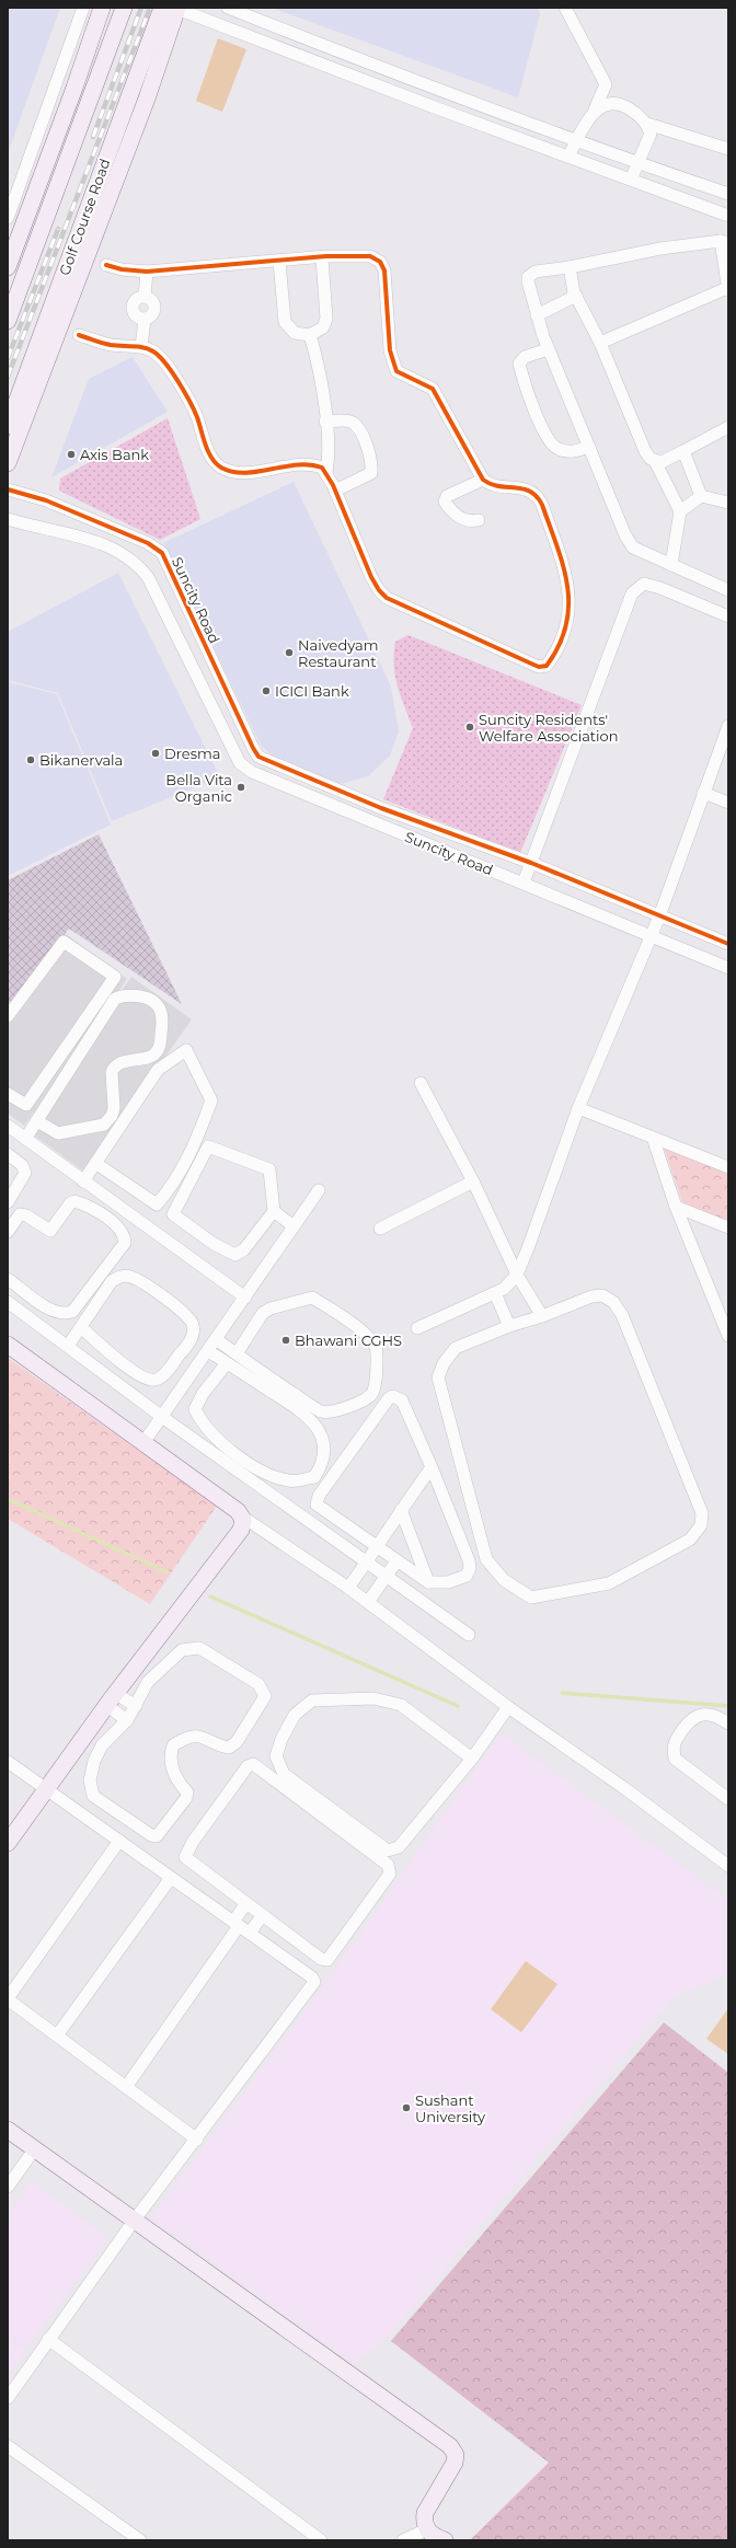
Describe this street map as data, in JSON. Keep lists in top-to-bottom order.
{
  "streets": {
    "street": ["Golf Course Road", "Suncity Road"]
  },
  "places": [
    "Axis Bank",
    "Naivedyam Restaurant",
    "ICICI Bank",
    "Suncity Residents' Welfare Association",
    "Dresma",
    "Bikanervala",
    "Bella Vita Organic",
    "Bhawani CGHS",
    "Sushant University"
  ]
}
